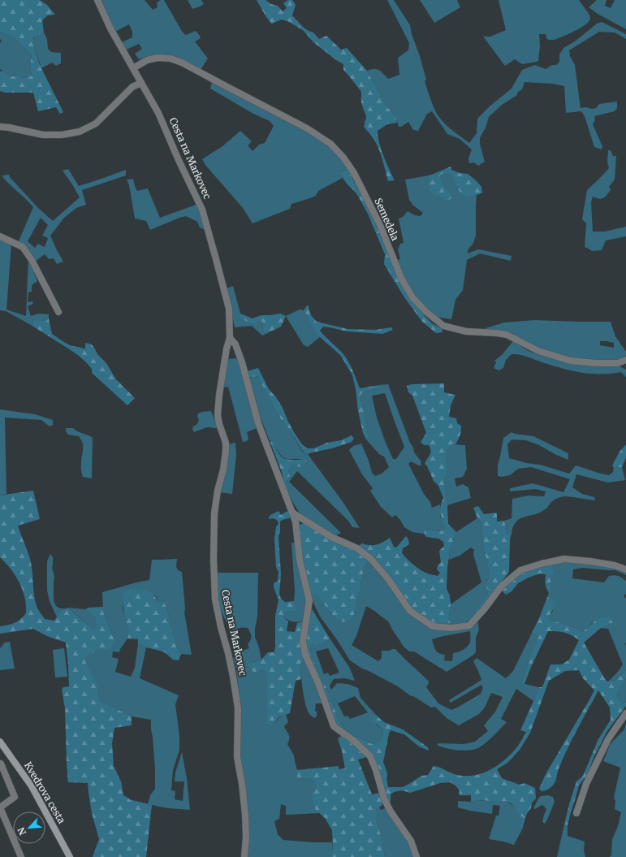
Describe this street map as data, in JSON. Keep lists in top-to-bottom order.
{
  "streets": {
    "street": ["Cesta na Markovec", "Semedela", "Kvedrova cesta"]
  },
  "crossings": [
    ["Cesta na Markovec", "Semedela"]
  ],
  "north": "bottom left"
}
